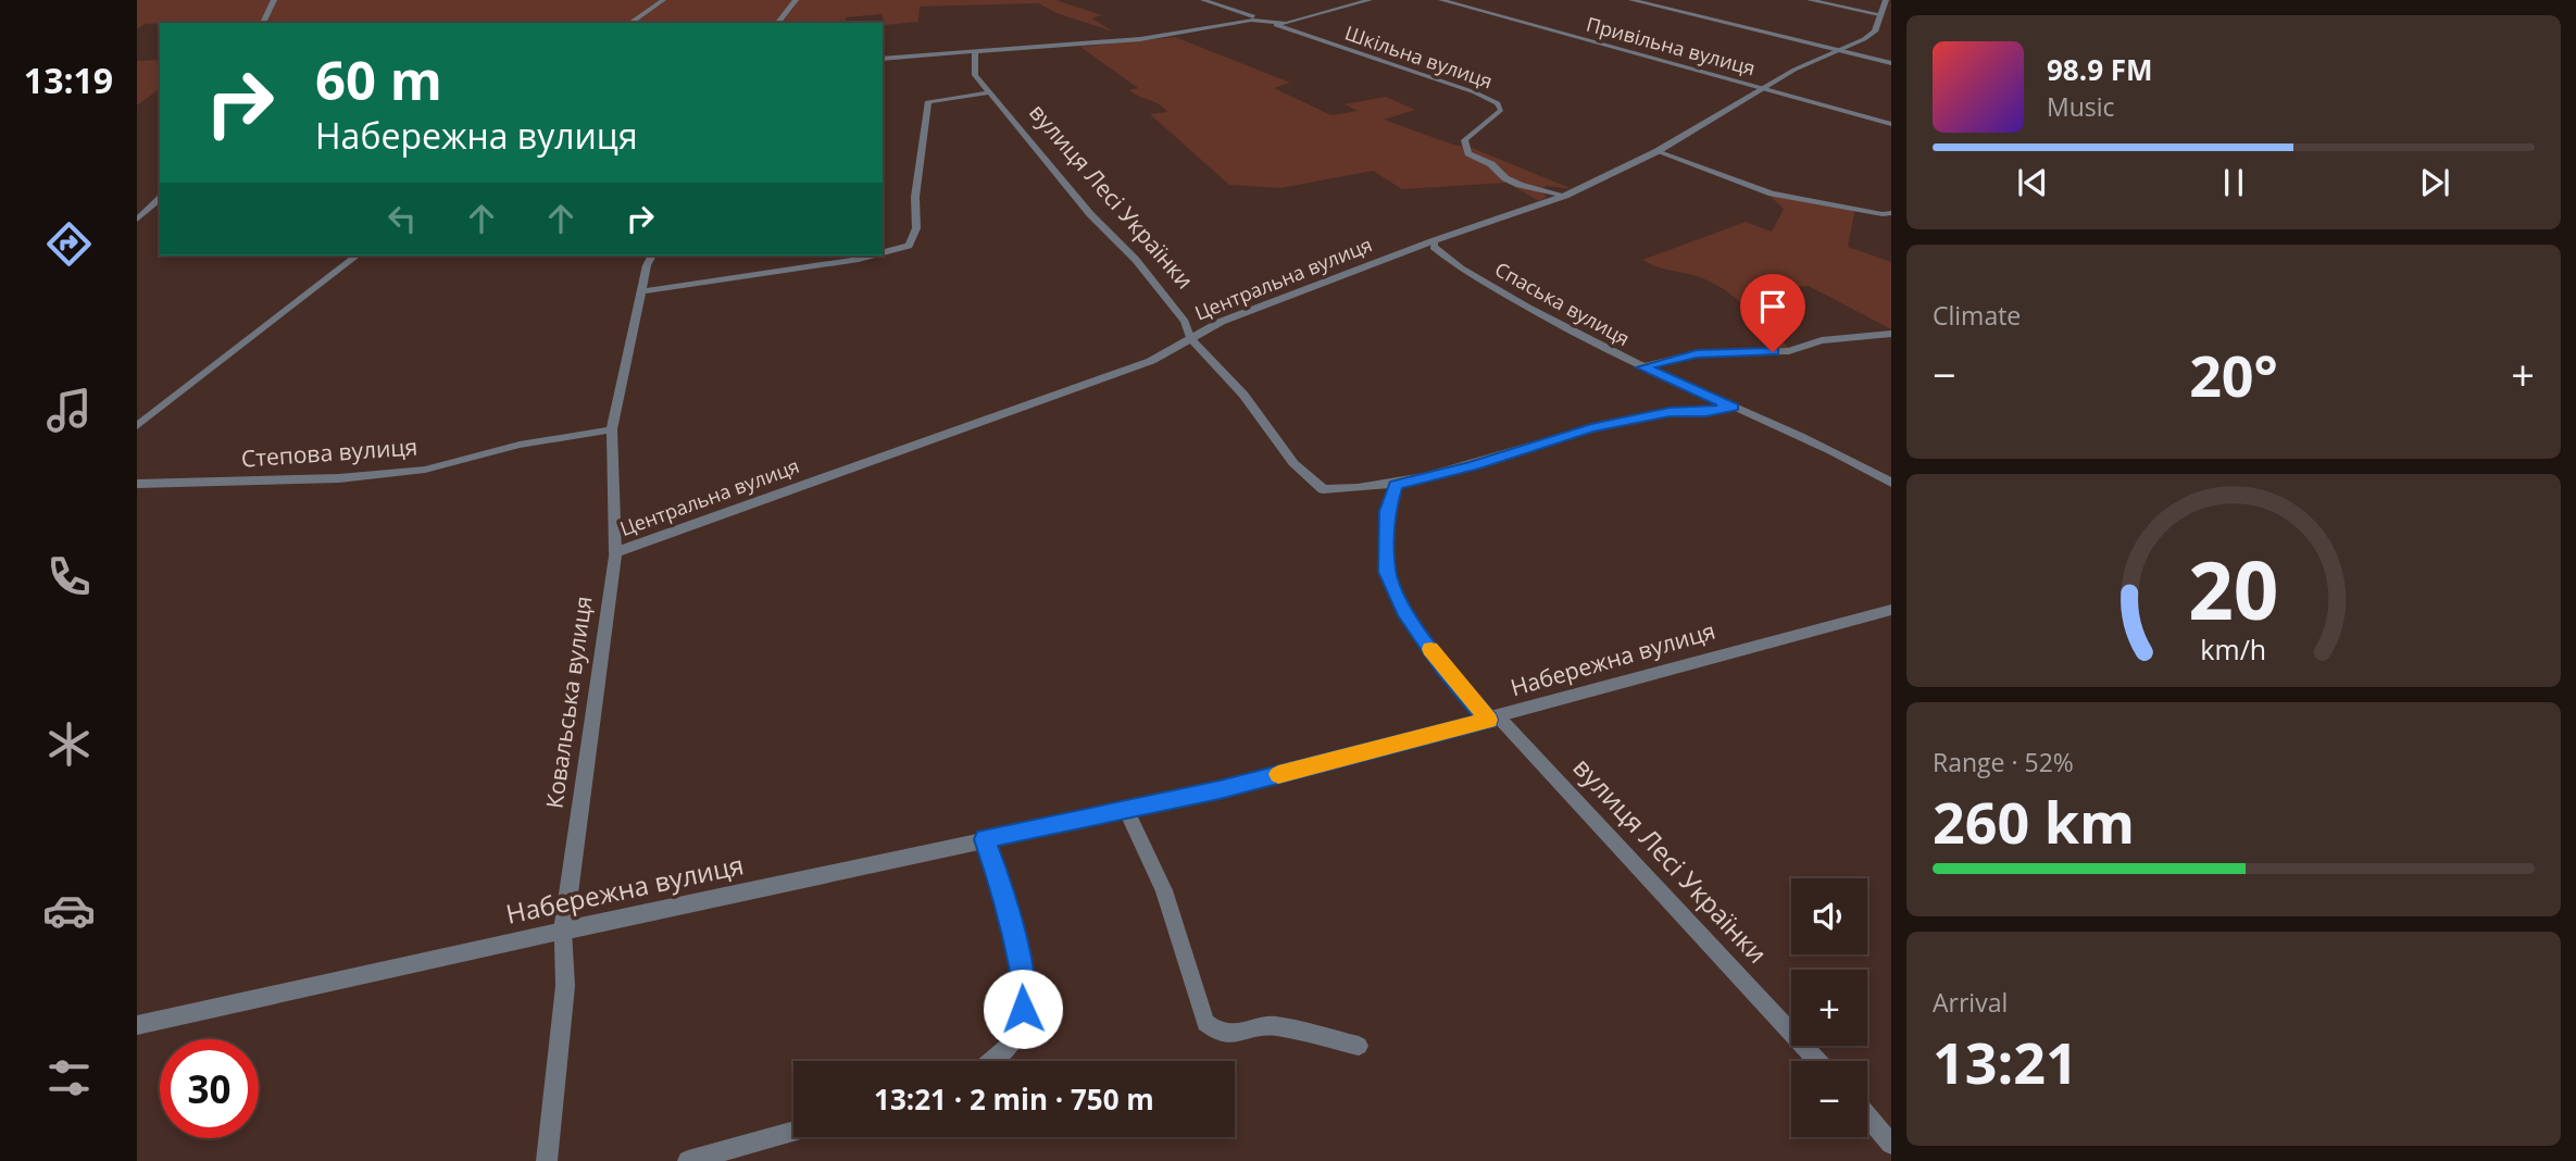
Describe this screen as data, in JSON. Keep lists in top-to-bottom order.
{
  "streets": {
    "street": [
      "Привільна вулиця",
      "Шкільна вулиця",
      "вулиця Лесі Українки",
      "Центральна вулиця",
      "Спаська вулиця",
      "Степова вулиця",
      "Набережна вулиця",
      "Ковальська вулиця"
    ]
  },
  "crossings": [
    ["Привільна вулиця", "Центральна вулиця"],
    ["Шкільна вулиця", "Центральна вулиця"],
    ["вулиця Лесі Українки", "Центральна вулиця"],
    ["вулиця Лесі Українки", "Набережна вулиця"],
    ["Центральна вулиця", "Спаська вулиця"],
    ["Центральна вулиця", "Ковальська вулиця"],
    ["Степова вулиця", "Ковальська вулиця"],
    ["Набережна вулиця", "Ковальська вулиця"]
  ],
  "page": {
    "tabs": "13:19",
    "turn": ["60 m", "Набережна вулиця"],
    "song": ["98.9 FM", "Music"],
    "tile": [
      "Climate",
      ["Range · 52%", "260 km"],
      ["Arrival", "13:21"]
    ],
    "heat": ["−", "20°", "+"],
    "map_buttons": ["+", "−"],
    "limit": "30",
    "trip": "13:21 · 2 min · 750 m",
    "gauge": ["20", "km/h"]
  }
}
